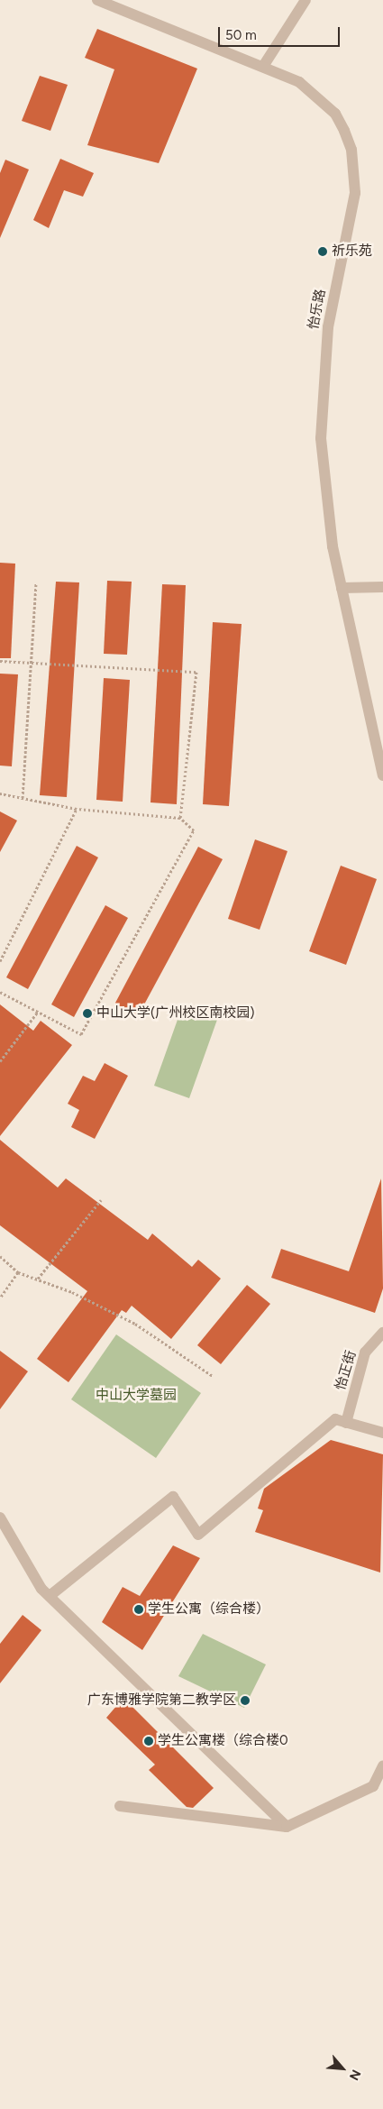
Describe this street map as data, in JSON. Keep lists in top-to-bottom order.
{
  "streets": {
    "street": ["怡乐路", "怡正街"]
  },
  "parks": ["中山大学墓园"],
  "places": [
    "祈乐苑",
    "中山大学(广州校区南校园)",
    "学生公寓（综合楼）",
    "广东博雅学院第二教学区",
    "学生公寓楼（综合楼0"
  ],
  "scale_bar": "50 m",
  "north": "bottom right"
}
